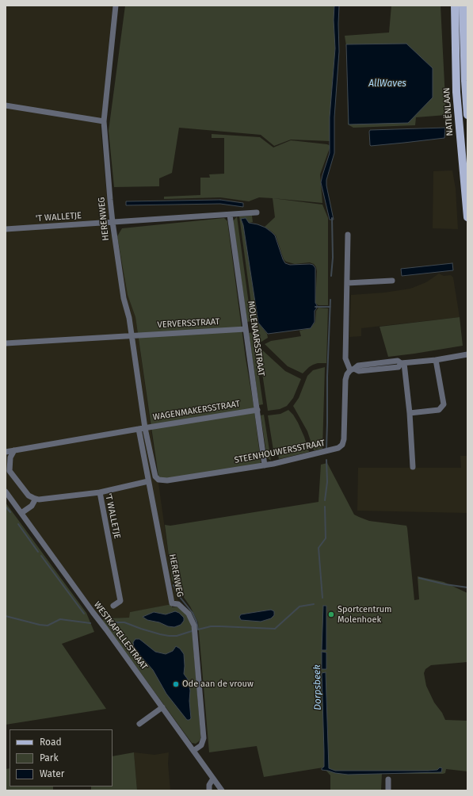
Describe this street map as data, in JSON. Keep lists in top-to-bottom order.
{
  "streets": {
    "main road": ["NATIËNLAAN"],
    "street": [
      "'T WALLETJE",
      "HERENWEG",
      "VERVERSSTRAAT",
      "MOLENAARSSTRAAT",
      "WAGENMAKERSSTRAAT",
      "STEENHOUWERSSTRAAT",
      "WESTKAPELLESTRAAT"
    ]
  },
  "crossings": [
    ["'T WALLETJE", "HERENWEG"],
    ["HERENWEG", "VERVERSSTRAAT"],
    ["HERENWEG", "WAGENMAKERSSTRAAT"],
    ["HERENWEG", "STEENHOUWERSSTRAAT"],
    ["HERENWEG", "WESTKAPELLESTRAAT"],
    ["VERVERSSTRAAT", "MOLENAARSSTRAAT"],
    ["MOLENAARSSTRAAT", "WAGENMAKERSSTRAAT"],
    ["MOLENAARSSTRAAT", "STEENHOUWERSSTRAAT"]
  ],
  "water": ["AllWaves", "Dorpsbeek"],
  "places": ["Sportcentrum Molenhoek", "Ode aan de vrouw"],
  "legend": ["Road", "Park", "Water"]
}
